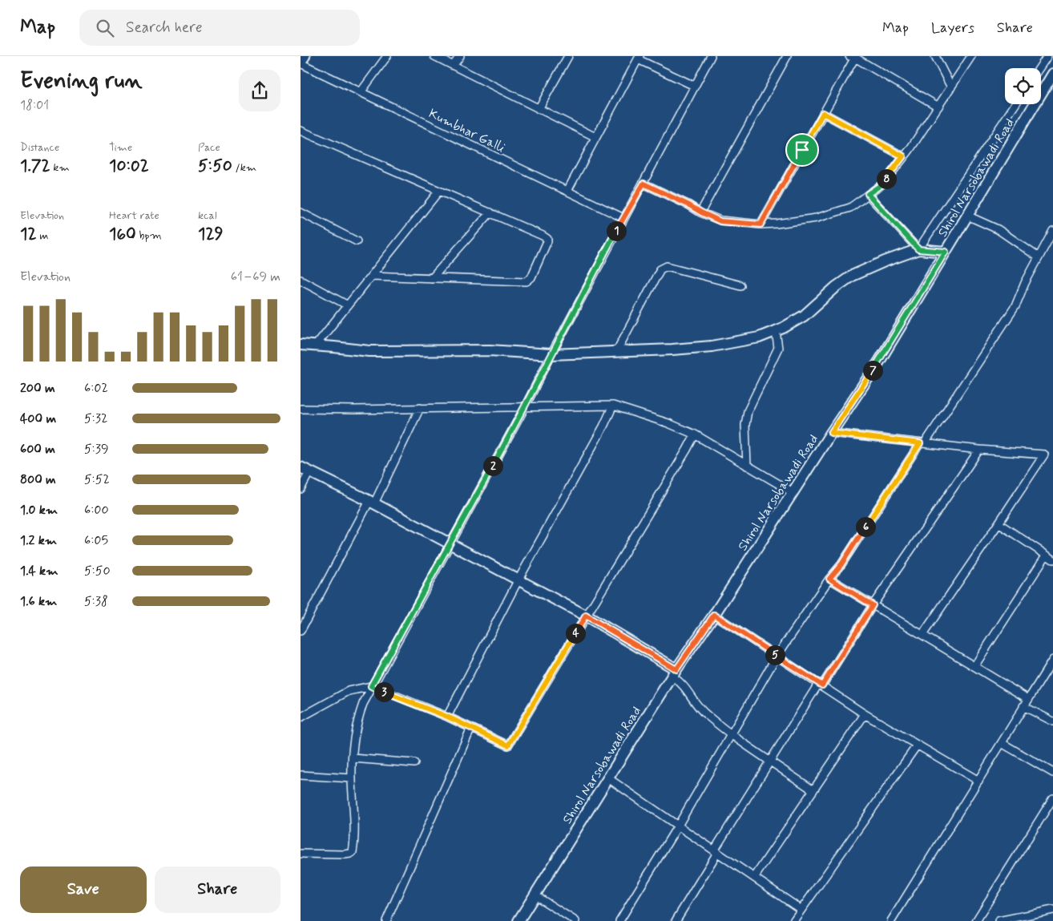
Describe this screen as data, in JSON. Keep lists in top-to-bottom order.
{
  "streets": {
    "street": ["Kumbhar Galli", "Shirol Narsobawadi Road"]
  },
  "page": {
    "header": "Map",
    "search": "Search here",
    "nav": ["Map", "Layers", "Share"],
    "heading": ["Evening run", "18:01"],
    "stats": [
      ["Distance", "1.72 km"],
      ["Time", "10:02"],
      ["Pace", "5:50 /km"],
      ["Elevation", "12 m"],
      ["Heart rate", "160 bpm"],
      ["kcal", "129"]
    ],
    "pins": [
      "8",
      "1",
      "7",
      "2",
      "6",
      "4",
      "5",
      "3"
    ],
    "chart": ["Elevation", "61–69 m"],
    "list": [
      {
        "name": "200 m",
        "note": "6:02"
      },
      {
        "name": "400 m",
        "note": "5:32"
      },
      {
        "name": "600 m",
        "note": "5:39"
      },
      {
        "name": "800 m",
        "note": "5:52"
      },
      {
        "name": "1.0 km",
        "note": "6:00"
      },
      {
        "name": "1.2 km",
        "note": "6:05"
      },
      {
        "name": "1.4 km",
        "note": "5:50"
      },
      {
        "name": "1.6 km",
        "note": "5:38"
      }
    ],
    "buttons": ["Save", "Share"]
  }
}
